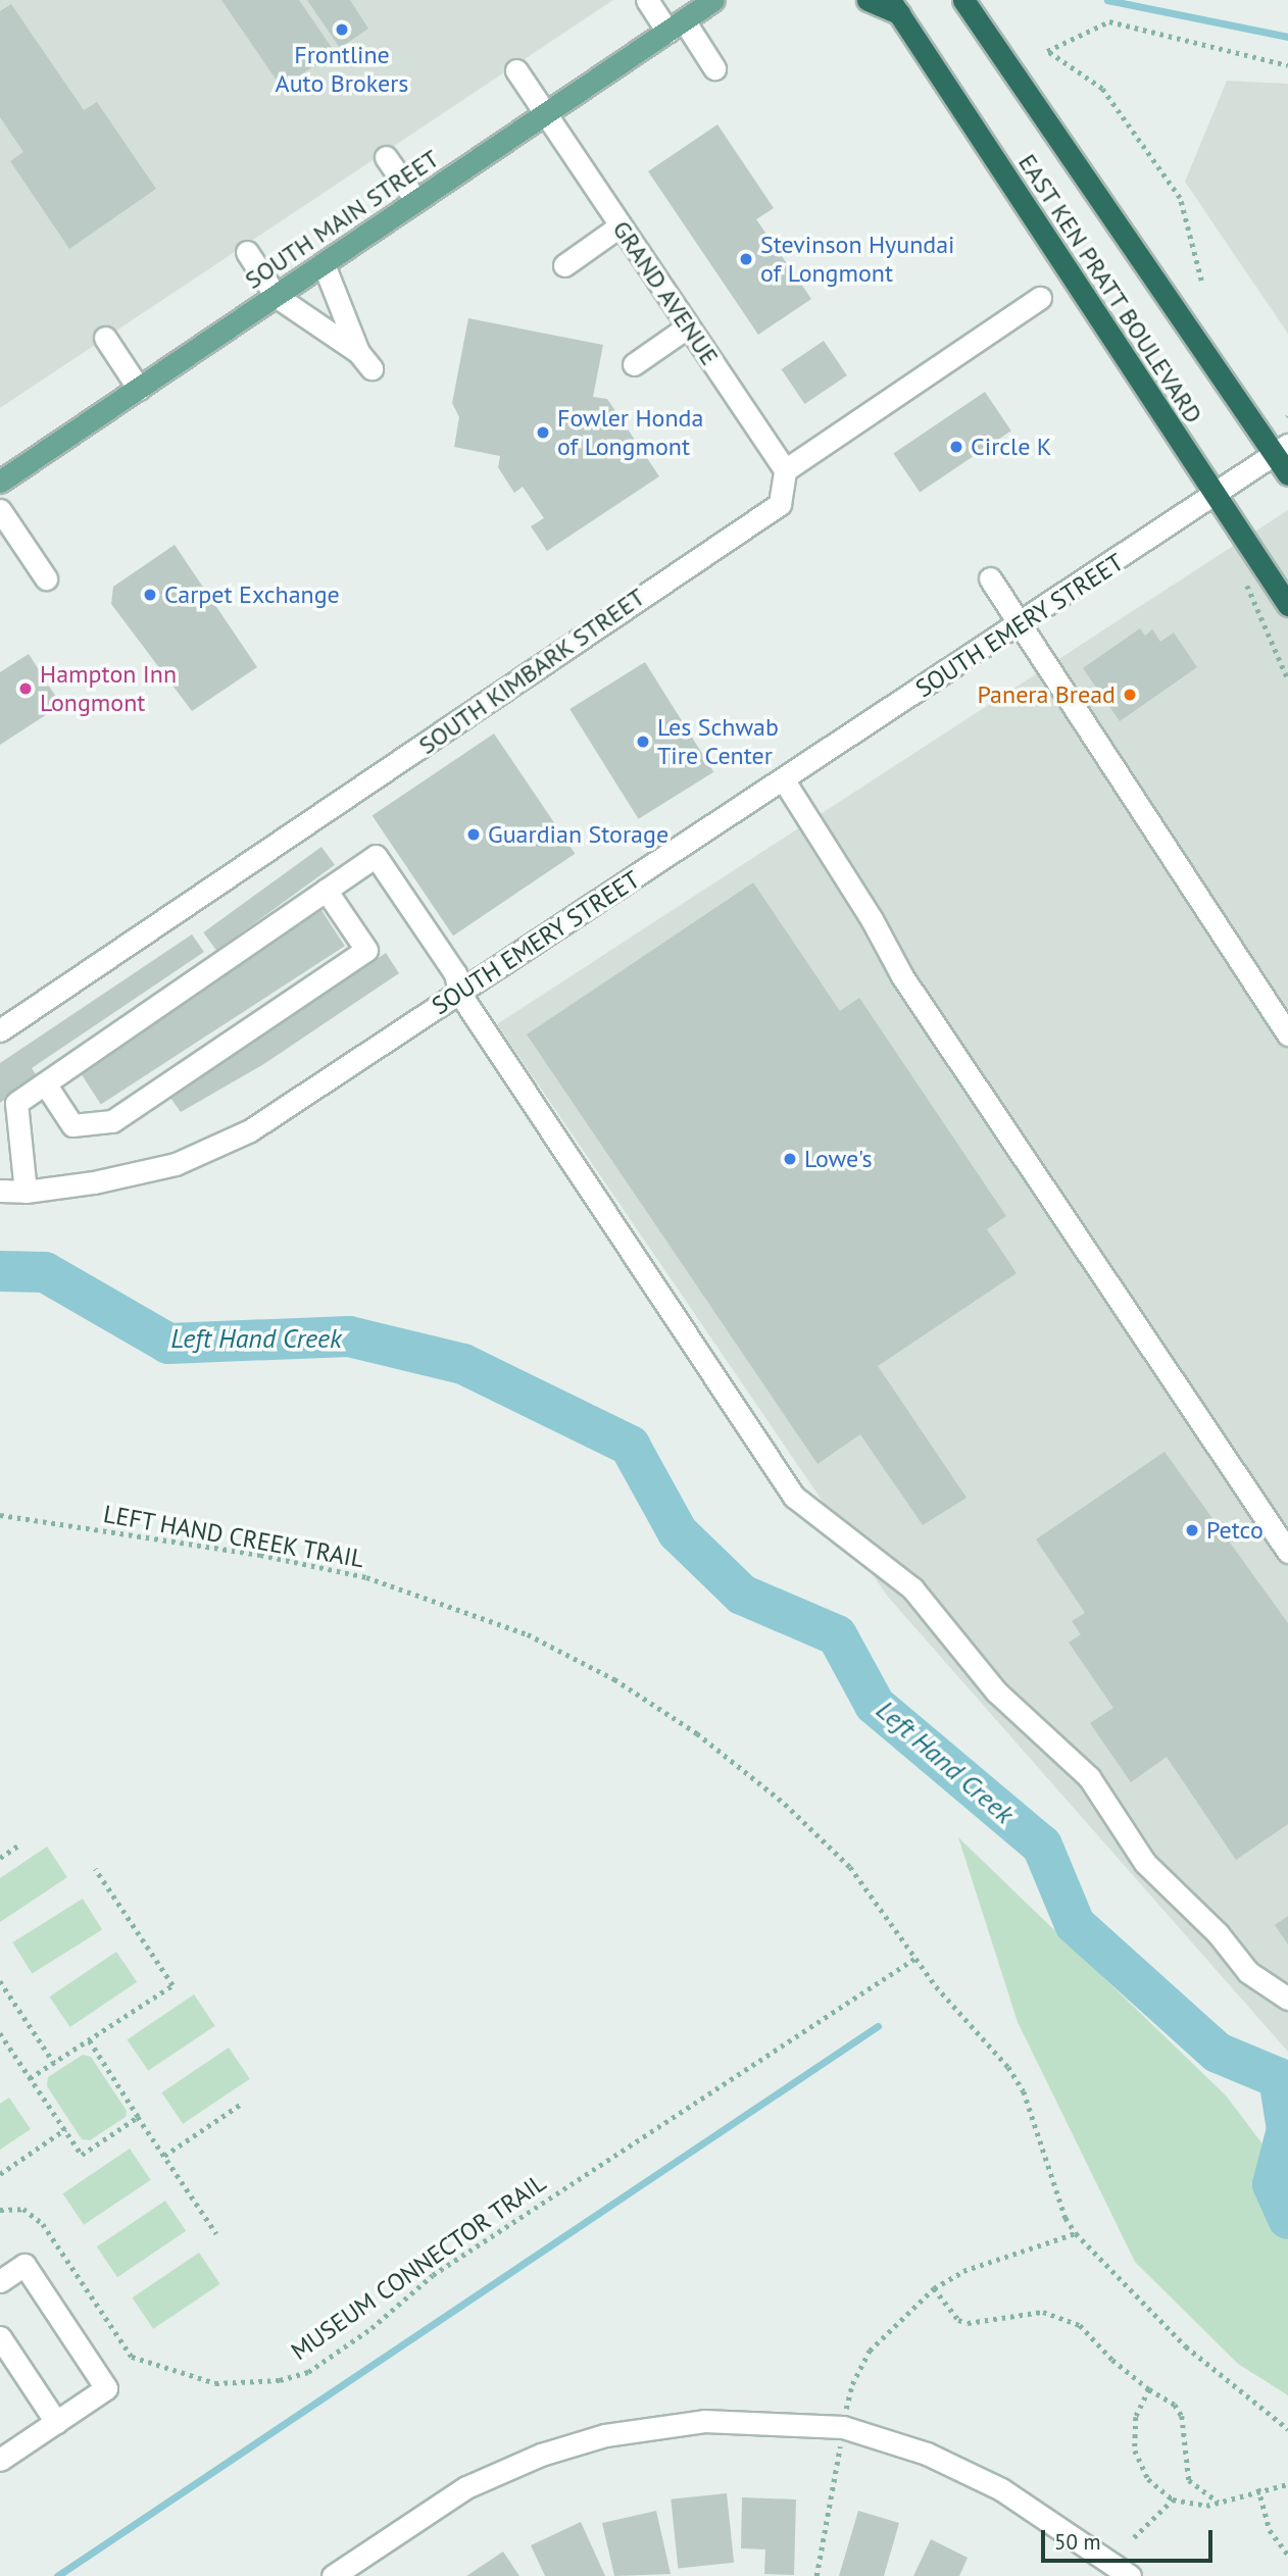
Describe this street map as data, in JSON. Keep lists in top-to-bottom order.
{
  "streets": {
    "highway": ["EAST KEN PRATT BOULEVARD"],
    "main road": ["SOUTH MAIN STREET"],
    "street": ["GRAND AVENUE", "SOUTH EMERY STREET", "SOUTH KIMBARK STREET"],
    "path": ["LEFT HAND CREEK TRAIL", "MUSEUM CONNECTOR TRAIL"]
  },
  "crossings": [
    ["SOUTH MAIN STREET", "GRAND AVENUE"],
    ["EAST KEN PRATT BOULEVARD", "SOUTH EMERY STREET"],
    ["GRAND AVENUE", "SOUTH KIMBARK STREET"],
    ["LEFT HAND CREEK TRAIL", "MUSEUM CONNECTOR TRAIL"]
  ],
  "water": ["Left Hand Creek"],
  "places": [
    "Frontline Auto Brokers",
    "Stevinson Hyundai of Longmont",
    "Fowler Honda of Longmont",
    "Circle K",
    "Carpet Exchange",
    "Hampton Inn Longmont",
    "Panera Bread",
    "Les Schwab Tire Center",
    "Guardian Storage",
    "Lowe's",
    "Petco"
  ],
  "scale_bar": "50 m"
}
